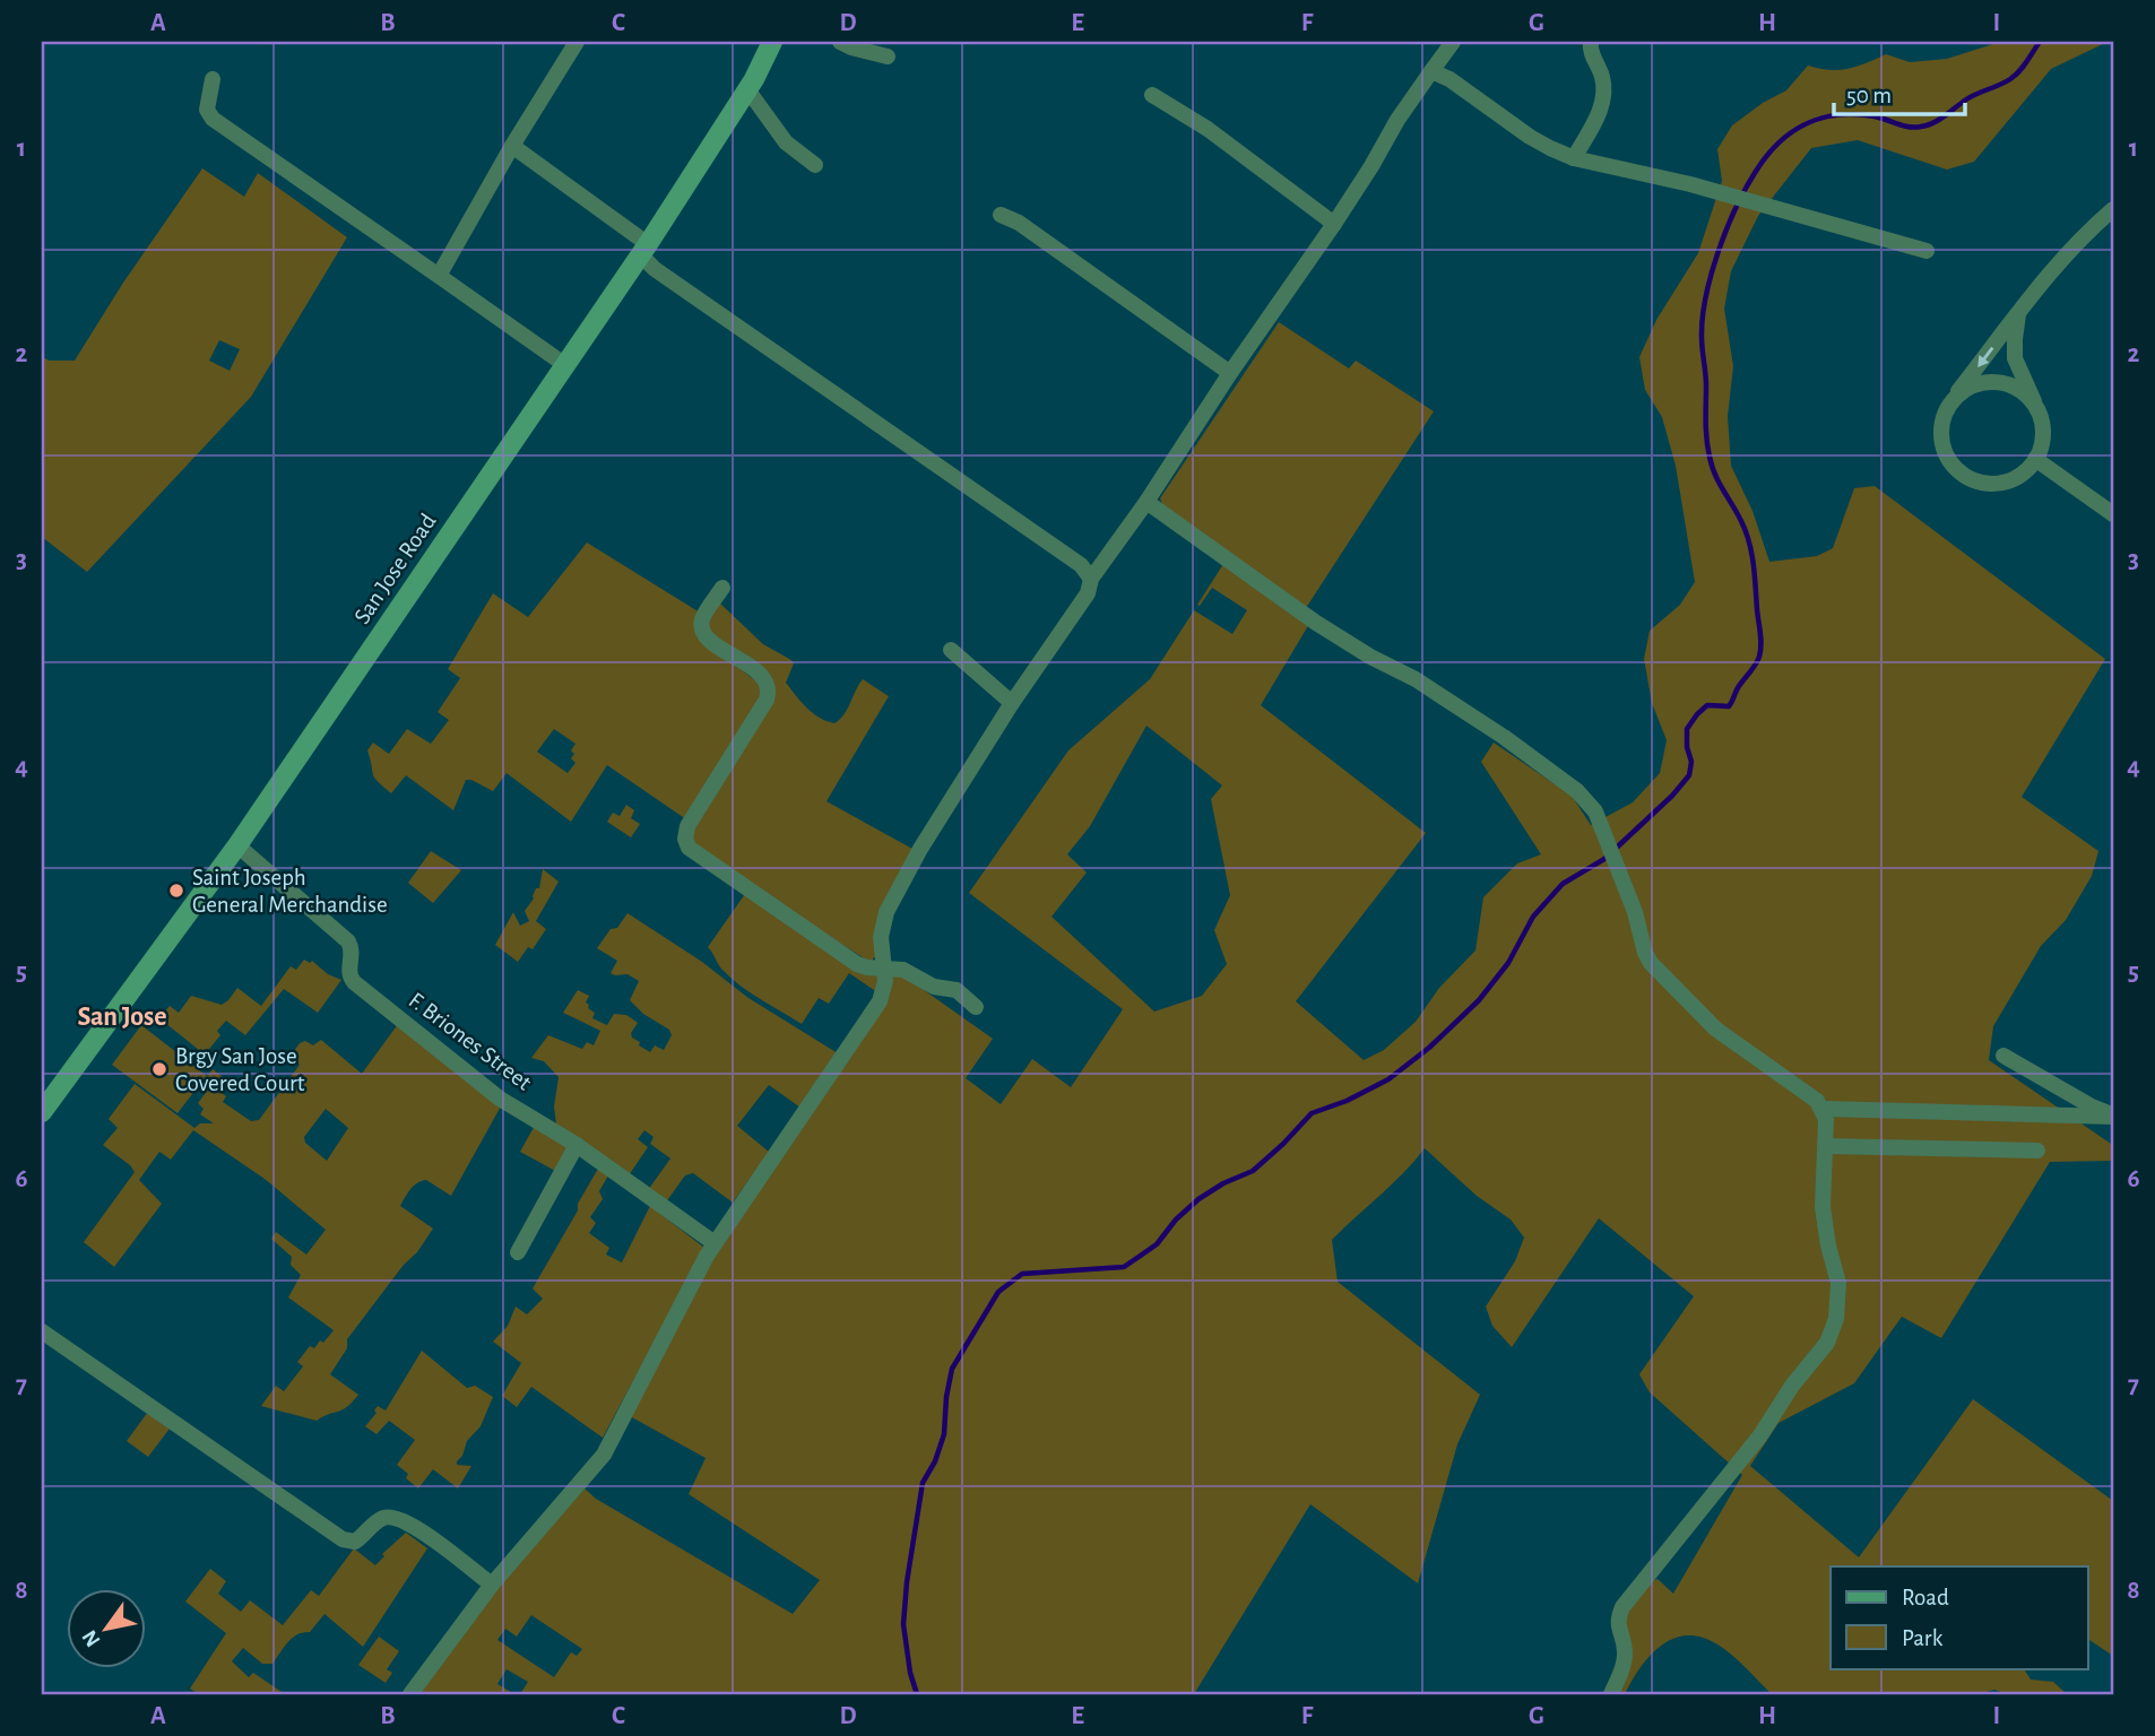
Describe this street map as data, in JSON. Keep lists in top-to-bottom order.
{
  "streets": {
    "street": ["San Jose Road", "F. Briones Street"]
  },
  "crossings": [
    ["San Jose Road", "F. Briones Street"]
  ],
  "districts": ["San Jose"],
  "places": ["Saint Joseph General Merchandise", "Brgy San Jose Covered Court"],
  "legend": ["Road", "Park"],
  "scale_bar": "50 m",
  "north": "bottom left",
  "grid": {
    "columns": [
      "A",
      "B",
      "C",
      "D",
      "E",
      "F",
      "G",
      "H",
      "I"
    ],
    "rows": [
      "1",
      "2",
      "3",
      "4",
      "5",
      "6",
      "7",
      "8"
    ]
  }
}
